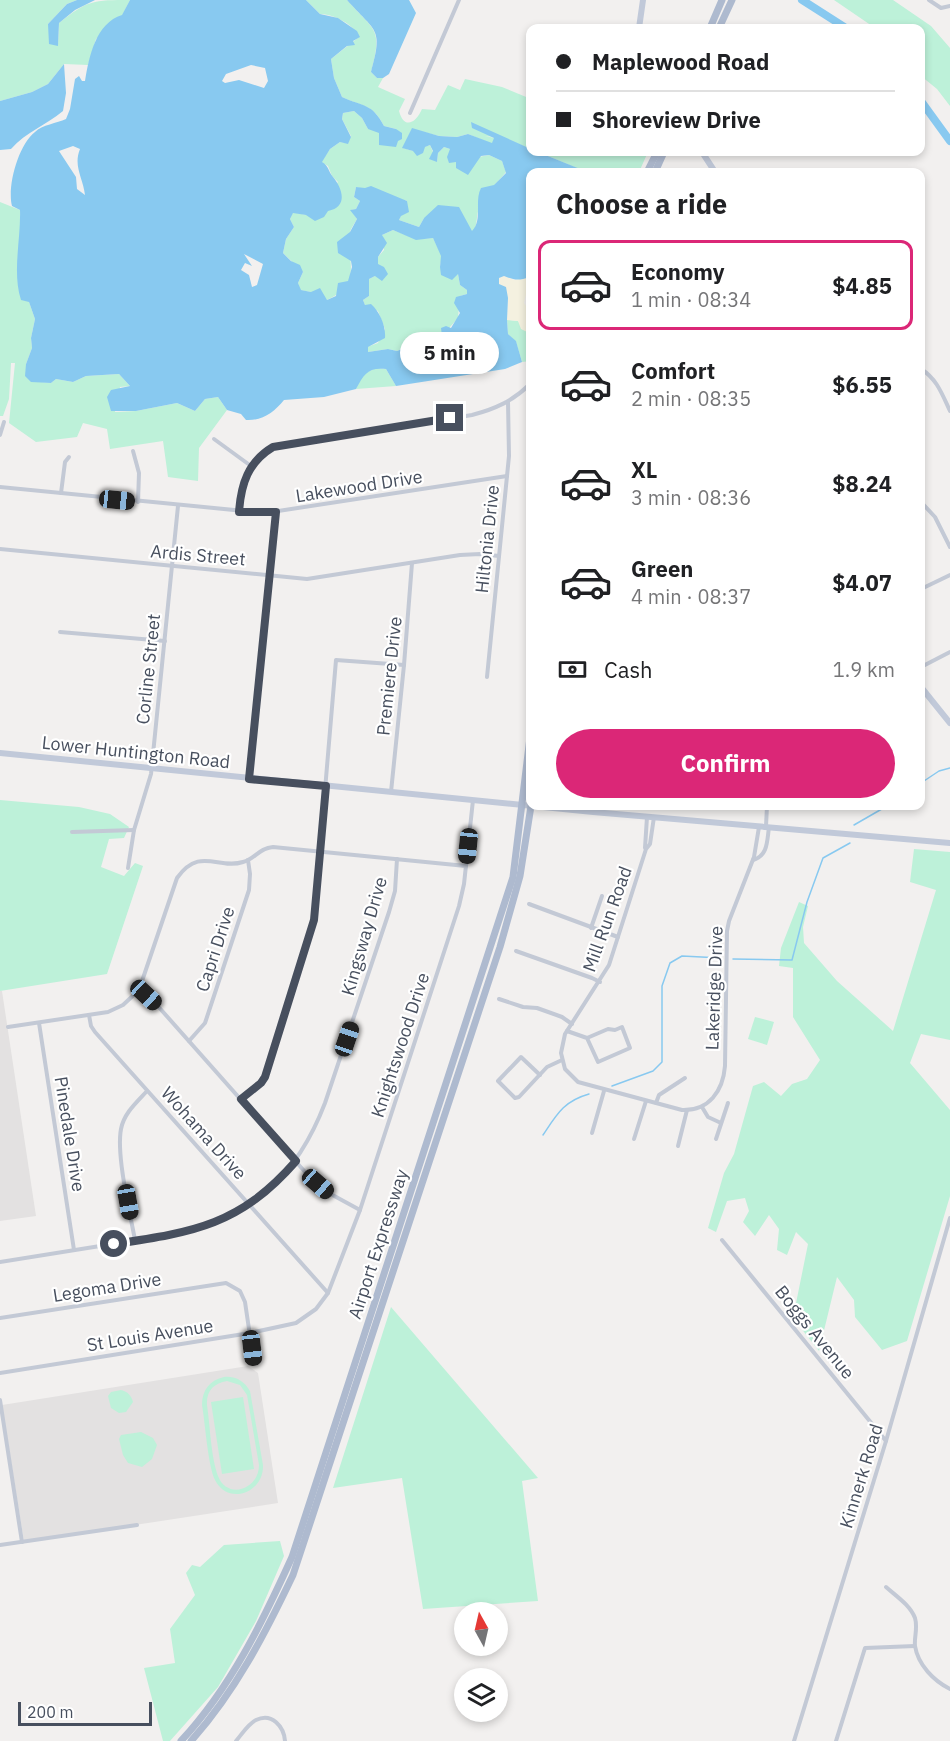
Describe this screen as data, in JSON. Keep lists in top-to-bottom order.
{
  "streets": {
    "main road": ["Lower Huntington Road", "Airport Expressway"],
    "street": [
      "Lakewood Drive",
      "Hiltonia Drive",
      "Ardis Street",
      "Corline Street",
      "Premiere Drive",
      "Mill Run Road",
      "Kingsway Drive",
      "Capri Drive",
      "Lakeridge Drive",
      "Knightswood Drive",
      "Wohama Drive",
      "Pinedale Drive",
      "Legoma Drive",
      "Boggs Avenue",
      "St Louis Avenue",
      "Kinnerk Road"
    ]
  },
  "crossings": [
    ["Lakewood Drive", "Hiltonia Drive"],
    ["Lakewood Drive", "Corline Street"],
    ["Hiltonia Drive", "Ardis Street"],
    ["Ardis Street", "Corline Street"],
    ["Ardis Street", "Premiere Drive"],
    ["Corline Street", "Lower Huntington Road"],
    ["Premiere Drive", "Lower Huntington Road"],
    ["Lower Huntington Road", "Mill Run Road"],
    ["Lower Huntington Road", "Lakeridge Drive"],
    ["Lower Huntington Road", "Knightswood Drive"],
    ["Lower Huntington Road", "Airport Expressway"],
    ["Kingsway Drive", "Wohama Drive"],
    ["Kingsway Drive", "Pinedale Drive"],
    ["Knightswood Drive", "Wohama Drive"],
    ["Knightswood Drive", "St Louis Avenue"],
    ["Wohama Drive", "St Louis Avenue"],
    ["Legoma Drive", "St Louis Avenue"],
    ["Boggs Avenue", "Kinnerk Road"]
  ],
  "scale_bar": "200 m",
  "north": "top",
  "page": {
    "banner": ["Maplewood Road", "Shoreview Drive"],
    "heading": "Choose a ride",
    "list": [
      {
        "name": "Economy",
        "note": "1 min · 08:34",
        "value": "$4.85"
      },
      {
        "name": "Comfort",
        "note": "2 min · 08:35",
        "value": "$6.55"
      },
      {
        "name": "XL",
        "note": "3 min · 08:36",
        "value": "$8.24"
      },
      {
        "name": "Green",
        "note": "4 min · 08:37",
        "value": "$4.07"
      }
    ],
    "bubble": "5 min",
    "pay": ["Cash", "1.9 km"],
    "buttons": "Confirm",
    "scale": "200 m"
  }
}
